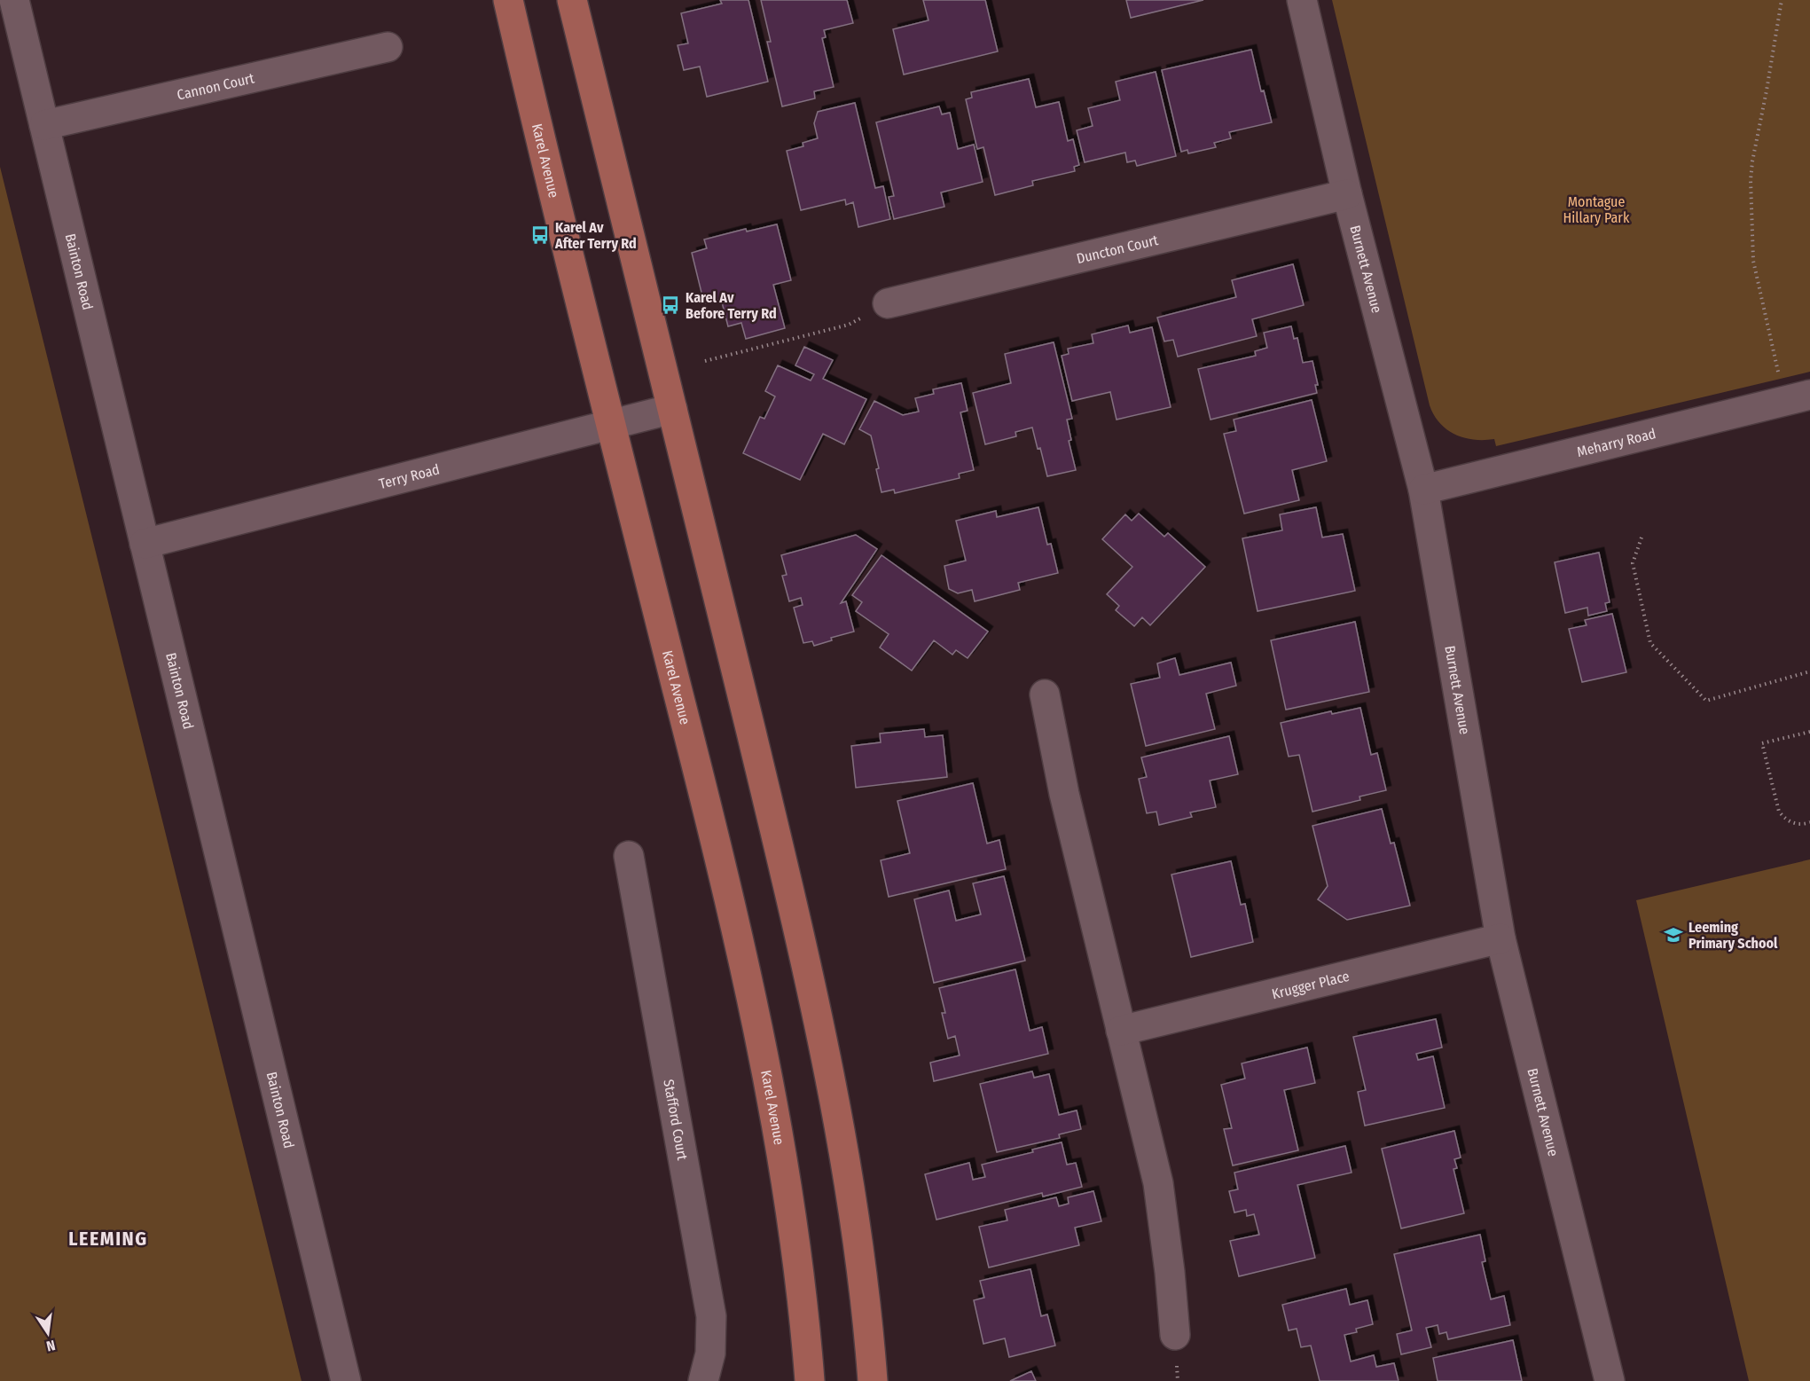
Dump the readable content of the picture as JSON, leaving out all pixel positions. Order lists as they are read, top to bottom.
{
  "streets": {
    "main road": ["Karel Avenue"],
    "street": [
      "Cannon Court",
      "Duncton Court",
      "Burnett Avenue",
      "Bainton Road",
      "Meharry Road",
      "Terry Road",
      "Krugger Place",
      "Stafford Court"
    ]
  },
  "crossings": [
    ["Cannon Court", "Bainton Road"],
    ["Karel Avenue", "Terry Road"],
    ["Duncton Court", "Burnett Avenue"],
    ["Burnett Avenue", "Meharry Road"],
    ["Burnett Avenue", "Krugger Place"],
    ["Bainton Road", "Terry Road"]
  ],
  "districts": ["LEEMING"],
  "parks": ["Montague Hillary Park"],
  "places": {
    "bus stop": ["Karel Av After Terry Rd", "Karel Av Before Terry Rd"],
    "school or university": ["Leeming Primary School"]
  },
  "north": "bottom"
}
